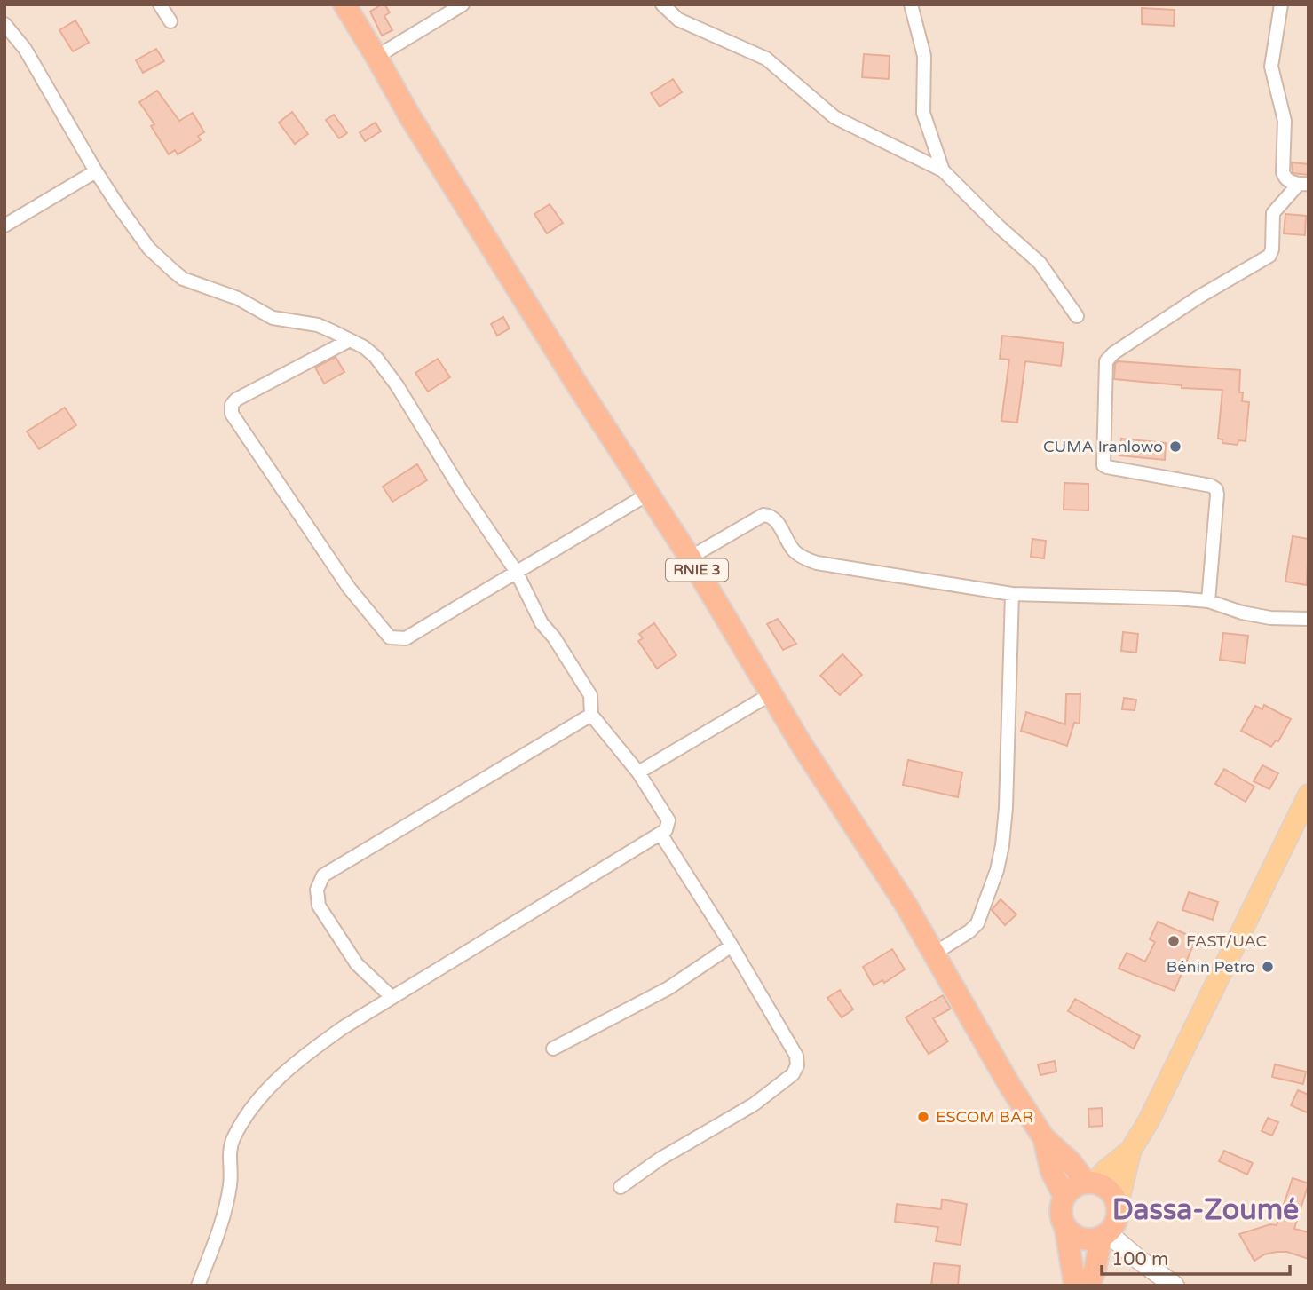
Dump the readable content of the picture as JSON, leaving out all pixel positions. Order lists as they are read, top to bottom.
{
  "streets": {
    "highway": ["RNIE 3"]
  },
  "districts": ["Dassa-Zoumé"],
  "places": [
    "CUMA Iranlowo",
    "FAST/UAC",
    "Bénin Petro",
    "ESCOM BAR"
  ],
  "scale_bar": "100 m"
}
